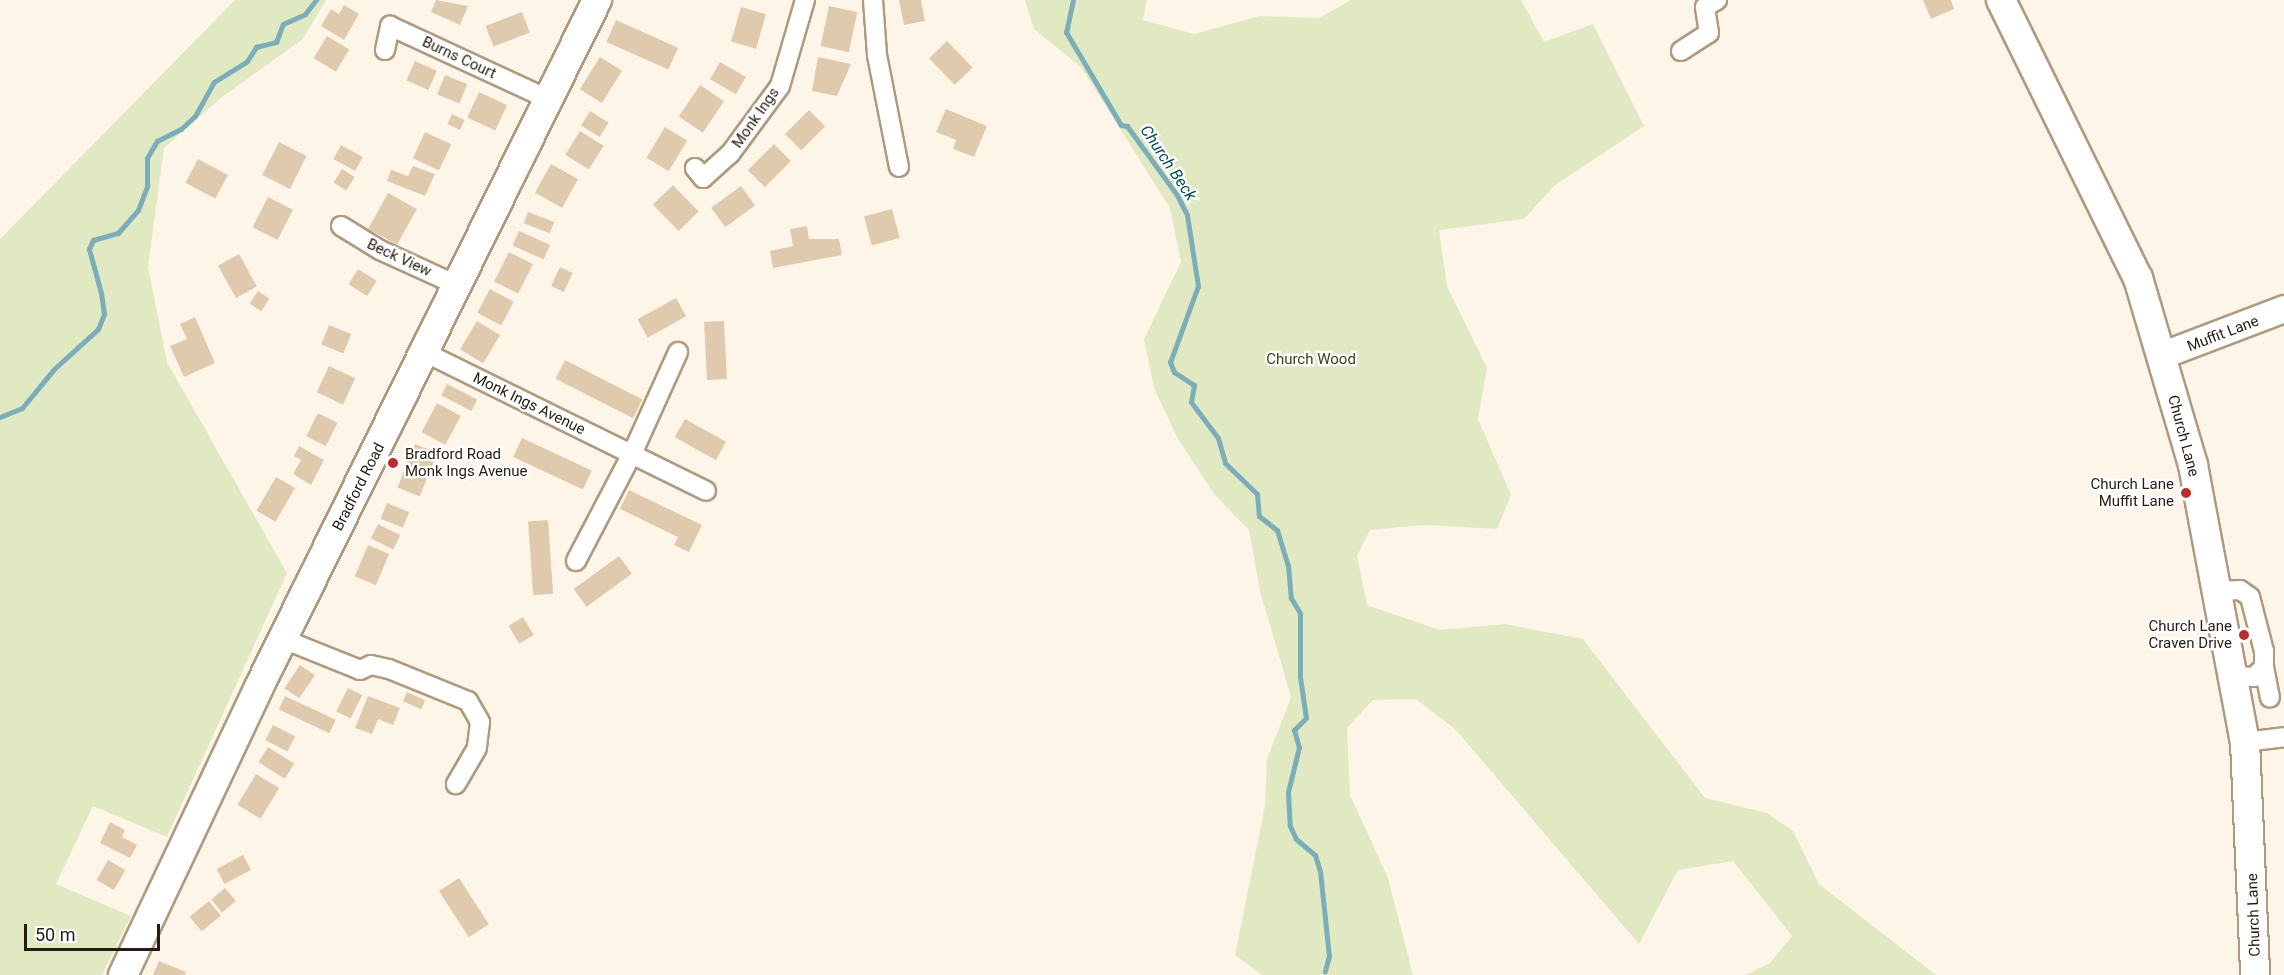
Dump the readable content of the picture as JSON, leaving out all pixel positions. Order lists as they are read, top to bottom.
{
  "streets": {
    "main road": ["Muffit Lane", "Church Lane", "Bradford Road"],
    "street": [
      "Burns Court",
      "Monk Ings",
      "Beck View",
      "Monk Ings Avenue"
    ]
  },
  "crossings": [
    ["Burns Court", "Bradford Road"],
    ["Beck View", "Bradford Road"],
    ["Muffit Lane", "Church Lane"],
    ["Monk Ings Avenue", "Bradford Road"]
  ],
  "water": ["Church Beck"],
  "parks": ["Church Wood"],
  "places": ["Bradford Road Monk Ings Avenue", "Church Lane Muffit Lane", "Church Lane Craven Drive"],
  "scale_bar": "50 m"
}
